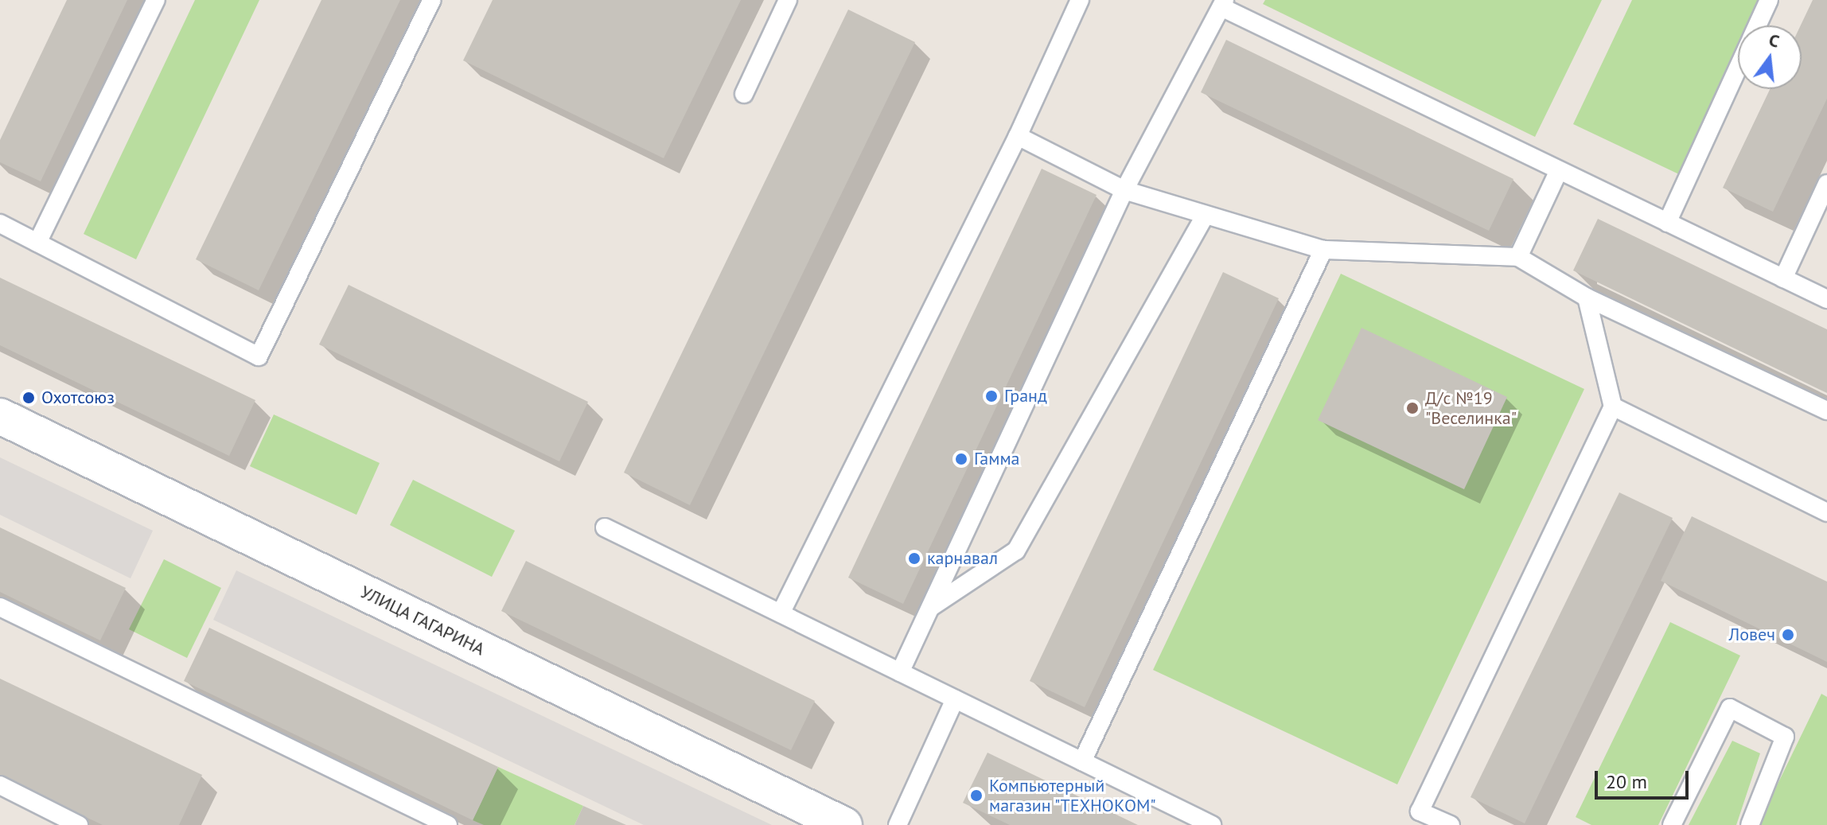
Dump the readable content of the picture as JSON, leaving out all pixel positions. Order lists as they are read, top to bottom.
{
  "streets": {
    "street": ["УЛИЦА ГАГАРИНА"]
  },
  "places": [
    "Гранд",
    "Охотсоюз",
    "Д/с №19 \"Веселинка\"",
    "Гамма",
    "карнавал",
    "Ловеч",
    "Компьютерный магазин \"ТЕХНОКОМ\""
  ],
  "scale_bar": "20 m",
  "north": "top"
}
